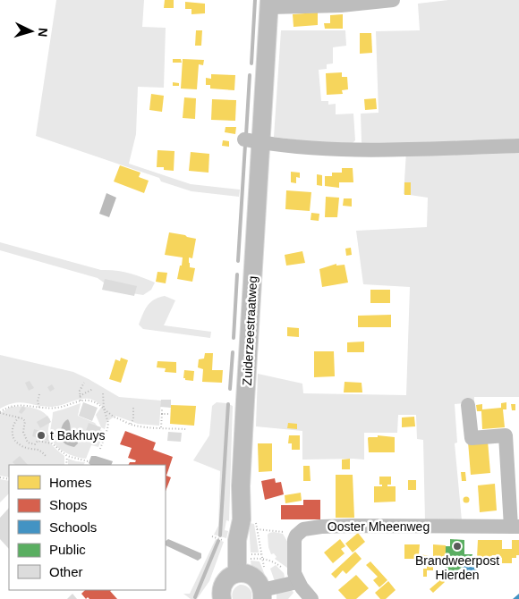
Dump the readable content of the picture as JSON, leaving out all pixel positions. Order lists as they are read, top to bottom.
{
  "streets": {
    "main road": ["Zuiderzeestraatweg"],
    "street": ["Ooster Mheenweg"]
  },
  "places": ["t Bakhuys", "Brandweerpost Hierden"],
  "legend": [
    "Homes",
    "Shops",
    "Schools",
    "Public",
    "Other"
  ],
  "north": "right"
}
